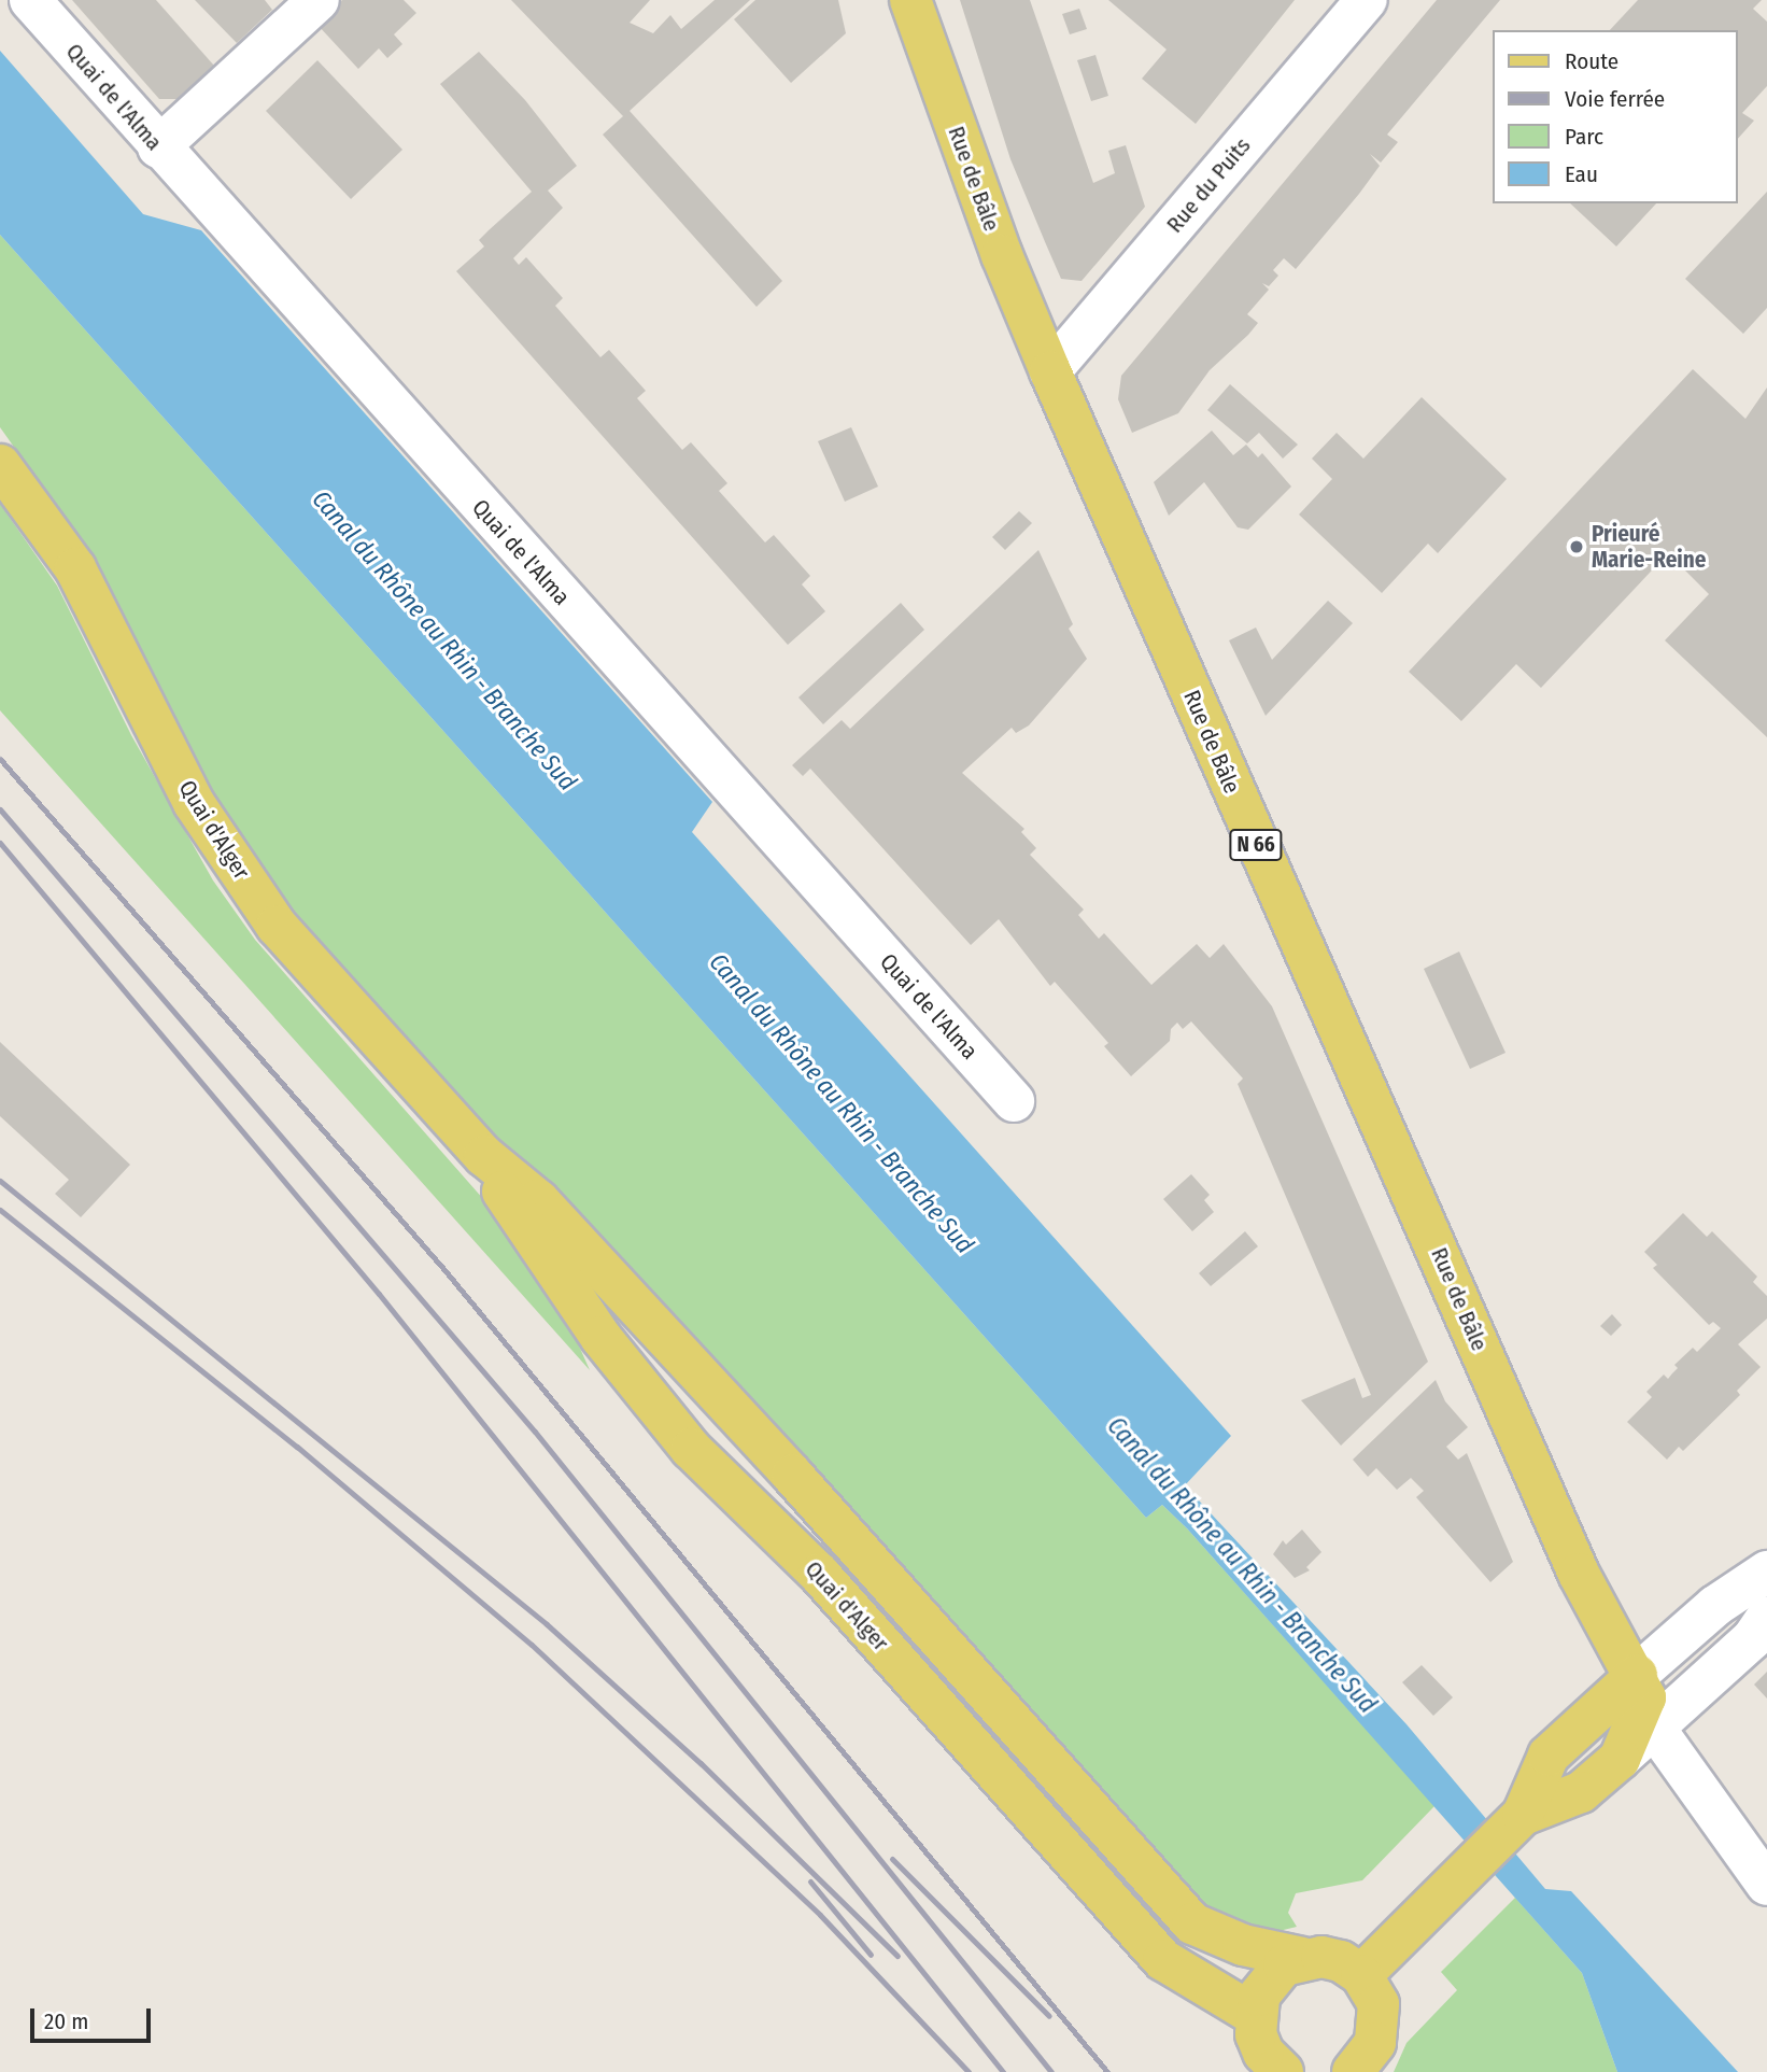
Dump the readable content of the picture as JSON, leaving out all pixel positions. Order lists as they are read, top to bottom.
{
  "streets": {
    "main road": ["Rue de Bâle", "Quai d'Alger", "N 66"],
    "street": ["Quai de l'Alma", "Rue du Puits"]
  },
  "crossings": [
    ["Rue de Bâle", "Rue du Puits"]
  ],
  "water": ["Canal du Rhône au Rhin - Branche Sud"],
  "places": ["Prieuré Marie-Reine"],
  "legend": [
    "Route",
    "Voie ferrée",
    "Parc",
    "Eau"
  ],
  "scale_bar": "20 m"
}
